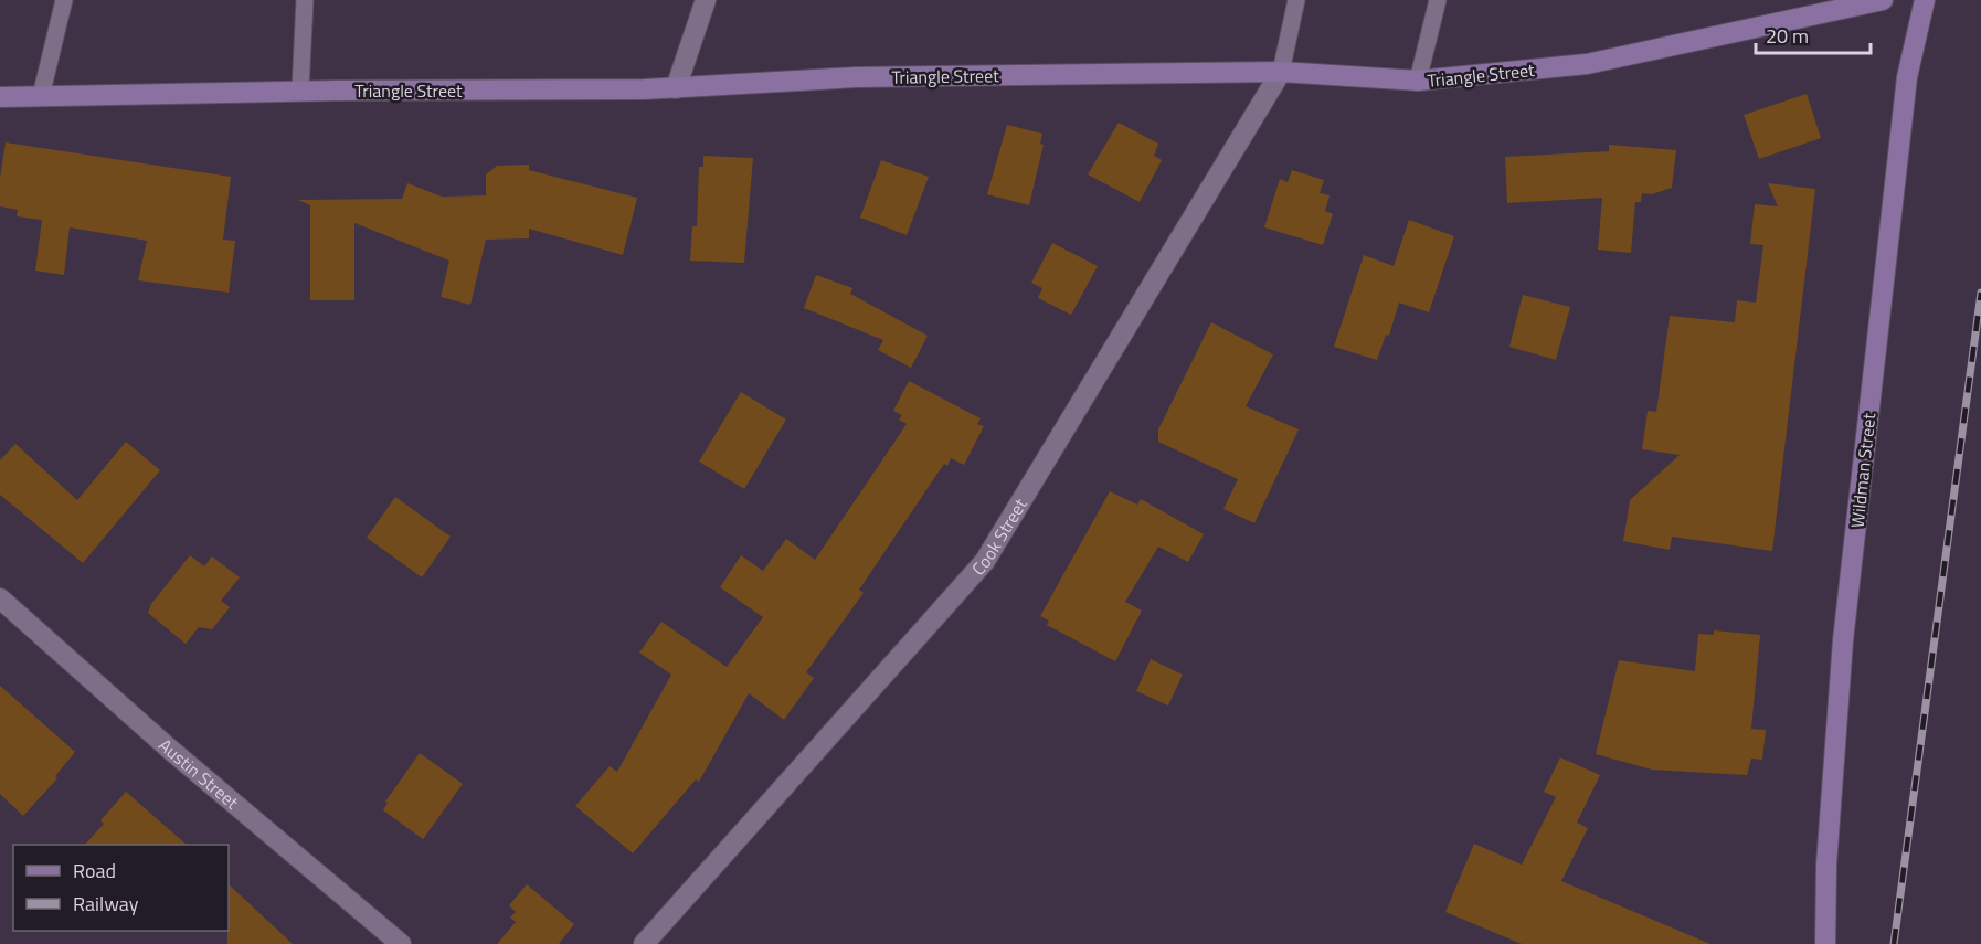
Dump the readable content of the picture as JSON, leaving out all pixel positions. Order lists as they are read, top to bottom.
{
  "streets": {
    "street": [
      "Triangle Street",
      "Wildman Street",
      "Cook Street",
      "Austin Street"
    ]
  },
  "crossings": [
    ["Triangle Street", "Cook Street"]
  ],
  "legend": ["Road", "Railway"],
  "scale_bar": "20 m"
}
